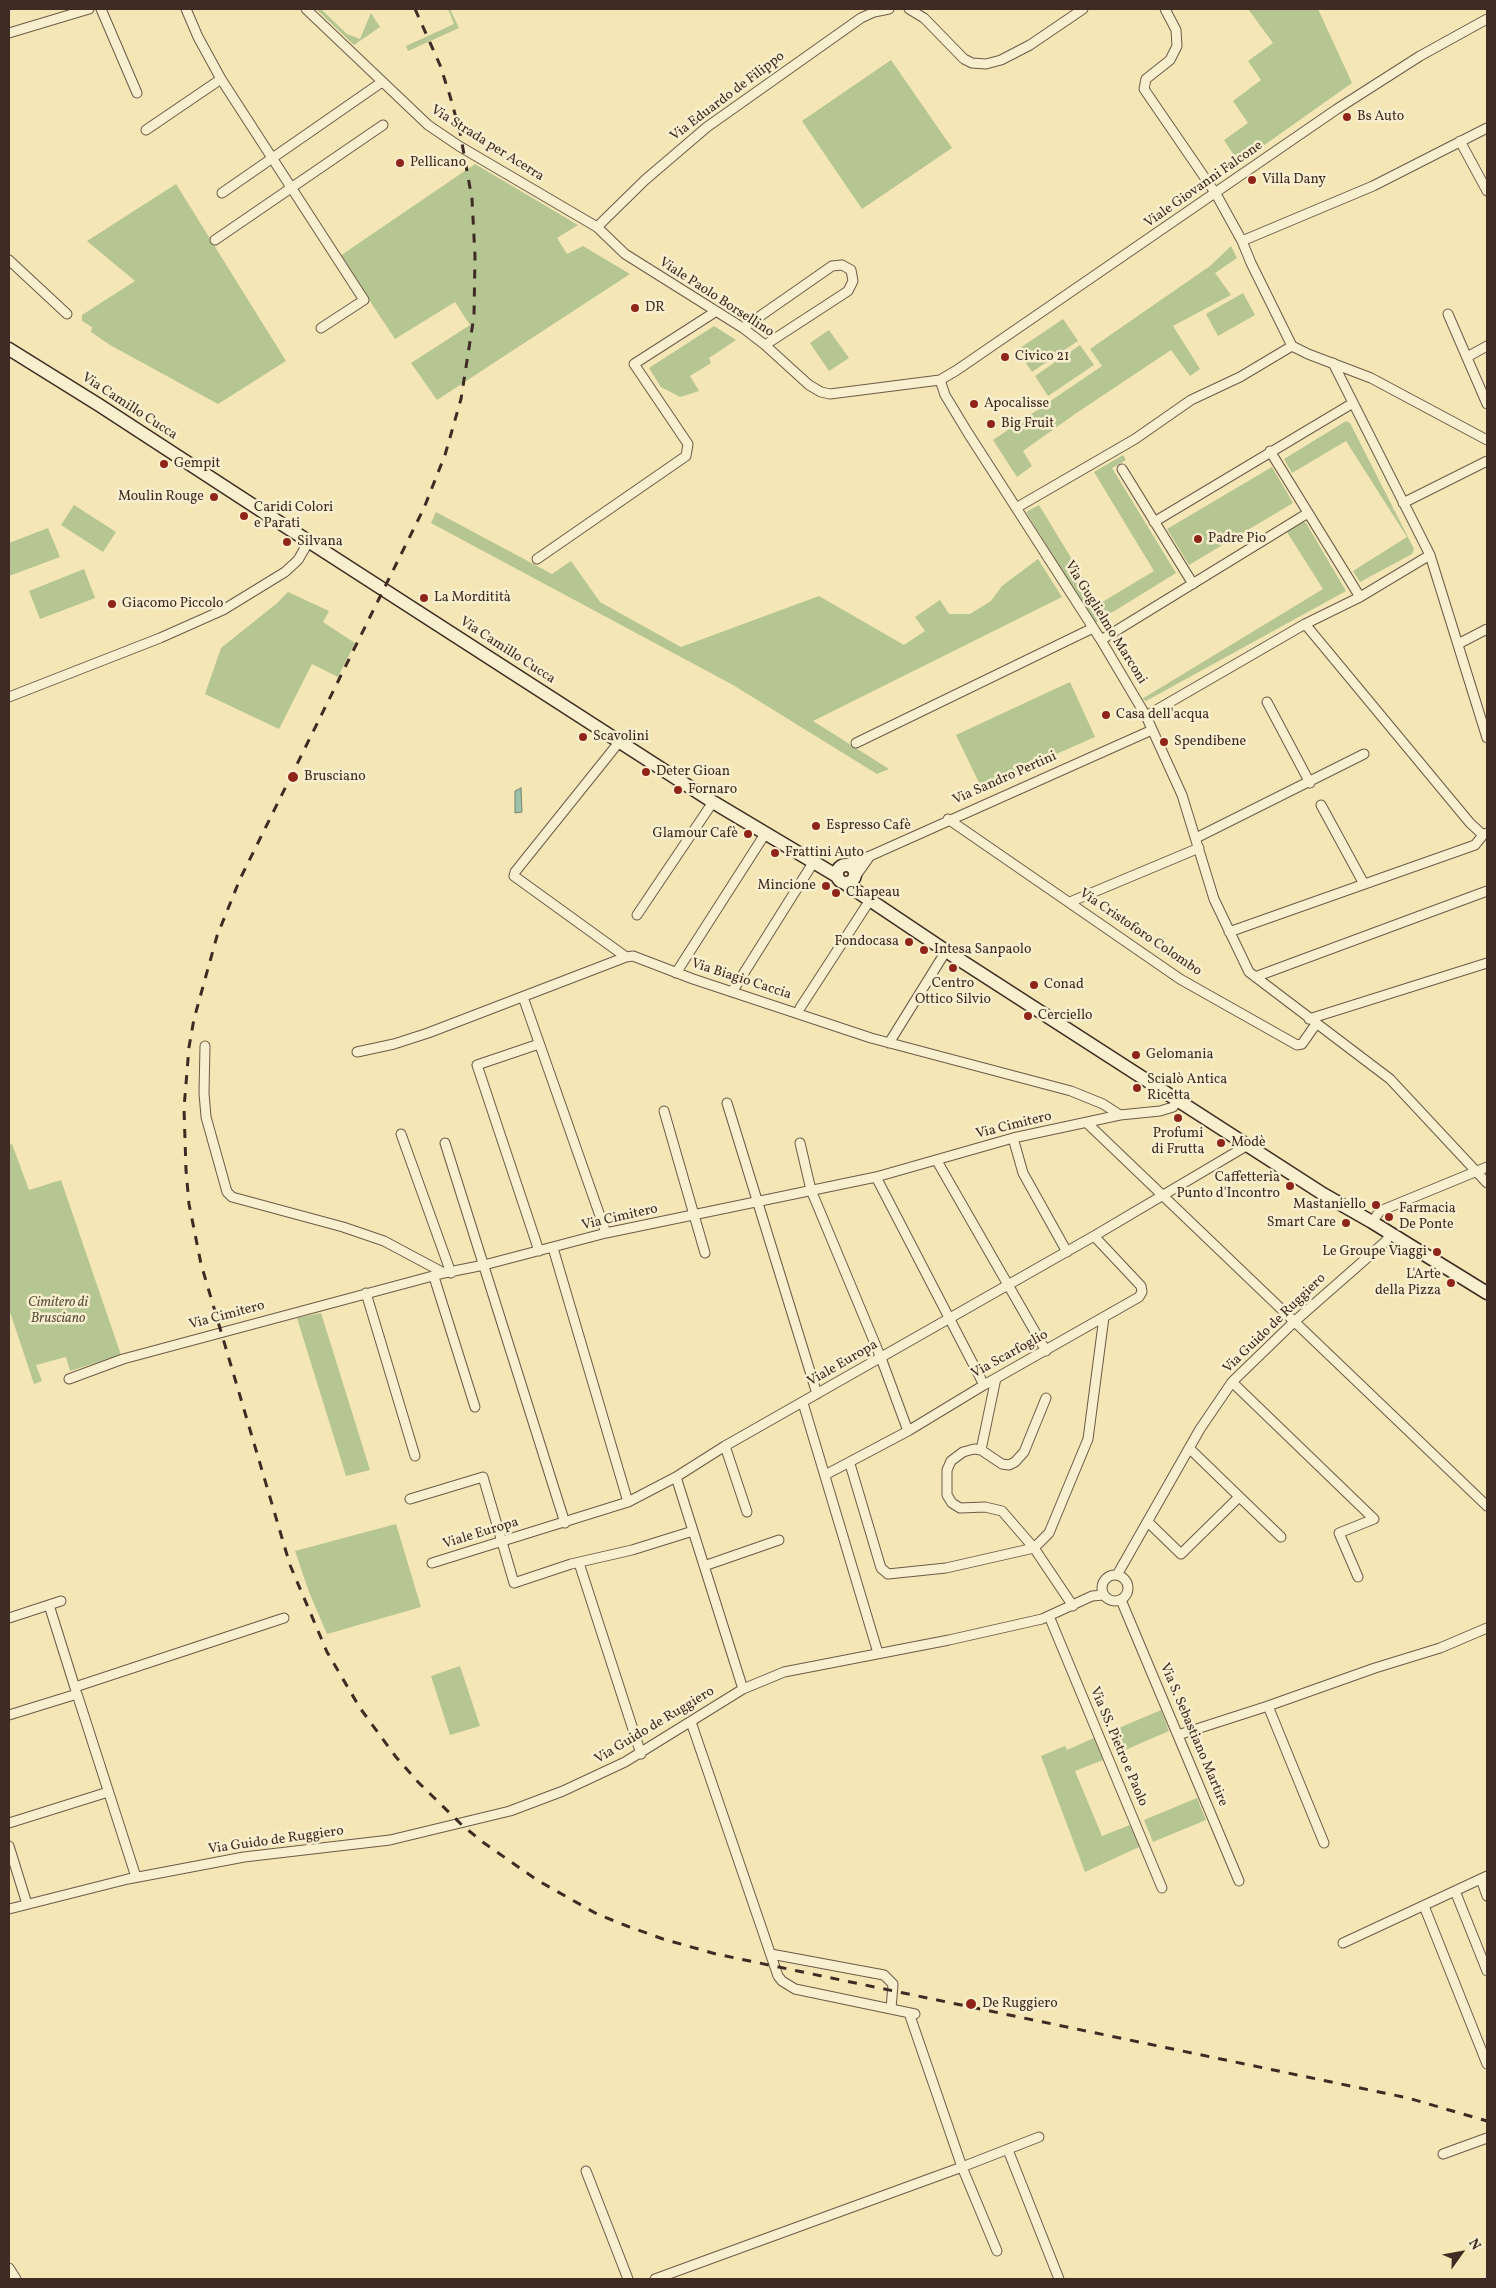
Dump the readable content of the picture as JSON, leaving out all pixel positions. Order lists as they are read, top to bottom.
{
  "streets": {
    "street": [
      "Via Eduardo de Filippo",
      "Via Strada per Acerra",
      "Viale Giovanni Falcone",
      "Viale Paolo Borsellino",
      "Via Camillo Cucca",
      "Via Guglielmo Marconi",
      "Via Sandro Pertini",
      "Via Cristoforo Colombo",
      "Via Biagio Caccia",
      "Via Cimitero",
      "Via Guido de Ruggiero",
      "Via Scarfoglio",
      "Viale Europa",
      "Via S. Sebastiano Martire",
      "Via SS. Pietro e Paolo"
    ]
  },
  "crossings": [
    ["Via Eduardo de Filippo", "Via Strada per Acerra"],
    ["Via Eduardo de Filippo", "Viale Paolo Borsellino"],
    ["Via Strada per Acerra", "Viale Paolo Borsellino"],
    ["Viale Giovanni Falcone", "Viale Paolo Borsellino"],
    ["Viale Giovanni Falcone", "Via Guglielmo Marconi"],
    ["Viale Paolo Borsellino", "Via Guglielmo Marconi"],
    ["Via Camillo Cucca", "Via Sandro Pertini"],
    ["Via Guglielmo Marconi", "Via Sandro Pertini"],
    ["Via Guglielmo Marconi", "Via Cristoforo Colombo"],
    ["Via Sandro Pertini", "Via Cristoforo Colombo"],
    ["Via Biagio Caccia", "Via Cimitero"],
    ["Via Guido de Ruggiero", "Via S. Sebastiano Martire"],
    ["Via Guido de Ruggiero", "Via SS. Pietro e Paolo"],
    ["Via Scarfoglio", "Viale Europa"]
  ],
  "parks": ["Cimitero di Brusciano"],
  "places": [
    "Bs Auto",
    "Pellicano",
    "Villa Dany",
    "DR",
    "Civico 21",
    "Apocalisse",
    "Big Fruit",
    "Gempit",
    "Moulin Rouge",
    "Caridi Colori e Parati",
    "Padre Pio",
    "Silvana",
    "La Morditità",
    "Giacomo Piccolo",
    "Casa dell'acqua",
    "Scavolini",
    "Spendibene",
    "Deter Gioan",
    "Brusciano",
    "Fornaro",
    "Espresso Cafè",
    "Glamour Cafè",
    "Frattini Auto",
    "Mincione",
    "Chapeau",
    "Fondocasa",
    "Intesa Sanpaolo",
    "Centro Ottico Silvio",
    "Conad",
    "Cerciello",
    "Gelomania",
    "Scialò Antica Ricetta",
    "Profumi di Frutta",
    "Modè",
    "Caffetteria Punto d'Incontro",
    "Mastaniello",
    "Farmacia De Ponte",
    "Smart Care",
    "Le Groupe Viaggi",
    "L'Arte della Pizza",
    "De Ruggiero"
  ],
  "north": "top right"
}
